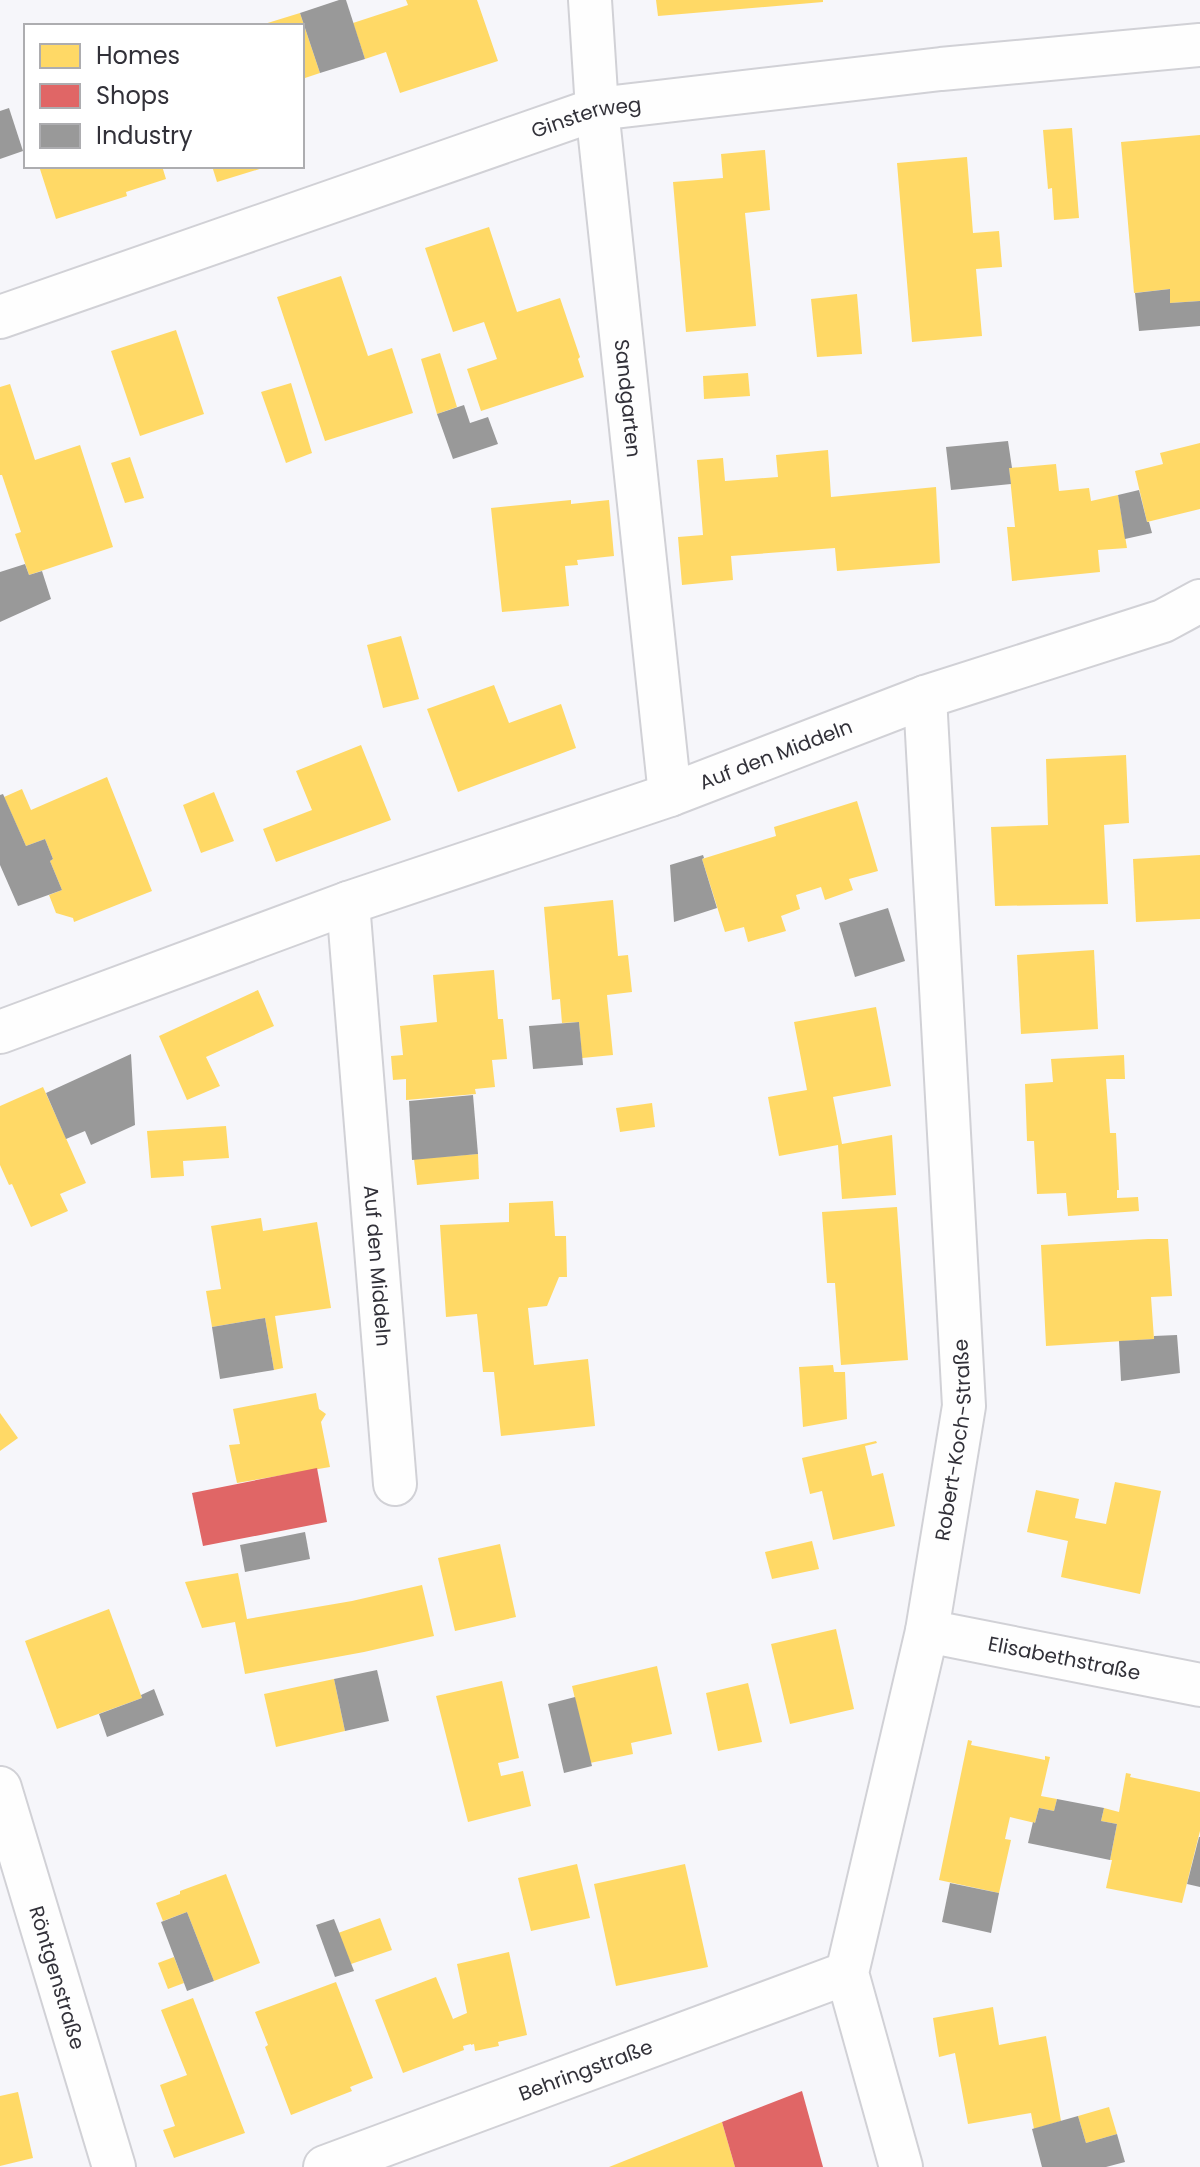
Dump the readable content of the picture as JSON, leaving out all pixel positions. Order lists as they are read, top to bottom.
{
  "streets": {
    "street": [
      "Ginsterweg",
      "Sandgarten",
      "Auf den Middeln",
      "Robert-Koch-Straße",
      "Elisabethstraße",
      "Röntgenstraße",
      "Behringstraße"
    ]
  },
  "crossings": [
    ["Ginsterweg", "Sandgarten"],
    ["Sandgarten", "Auf den Middeln"],
    ["Auf den Middeln", "Robert-Koch-Straße"],
    ["Robert-Koch-Straße", "Elisabethstraße"],
    ["Robert-Koch-Straße", "Behringstraße"]
  ],
  "legend": ["Homes", "Shops", "Industry"]
}
